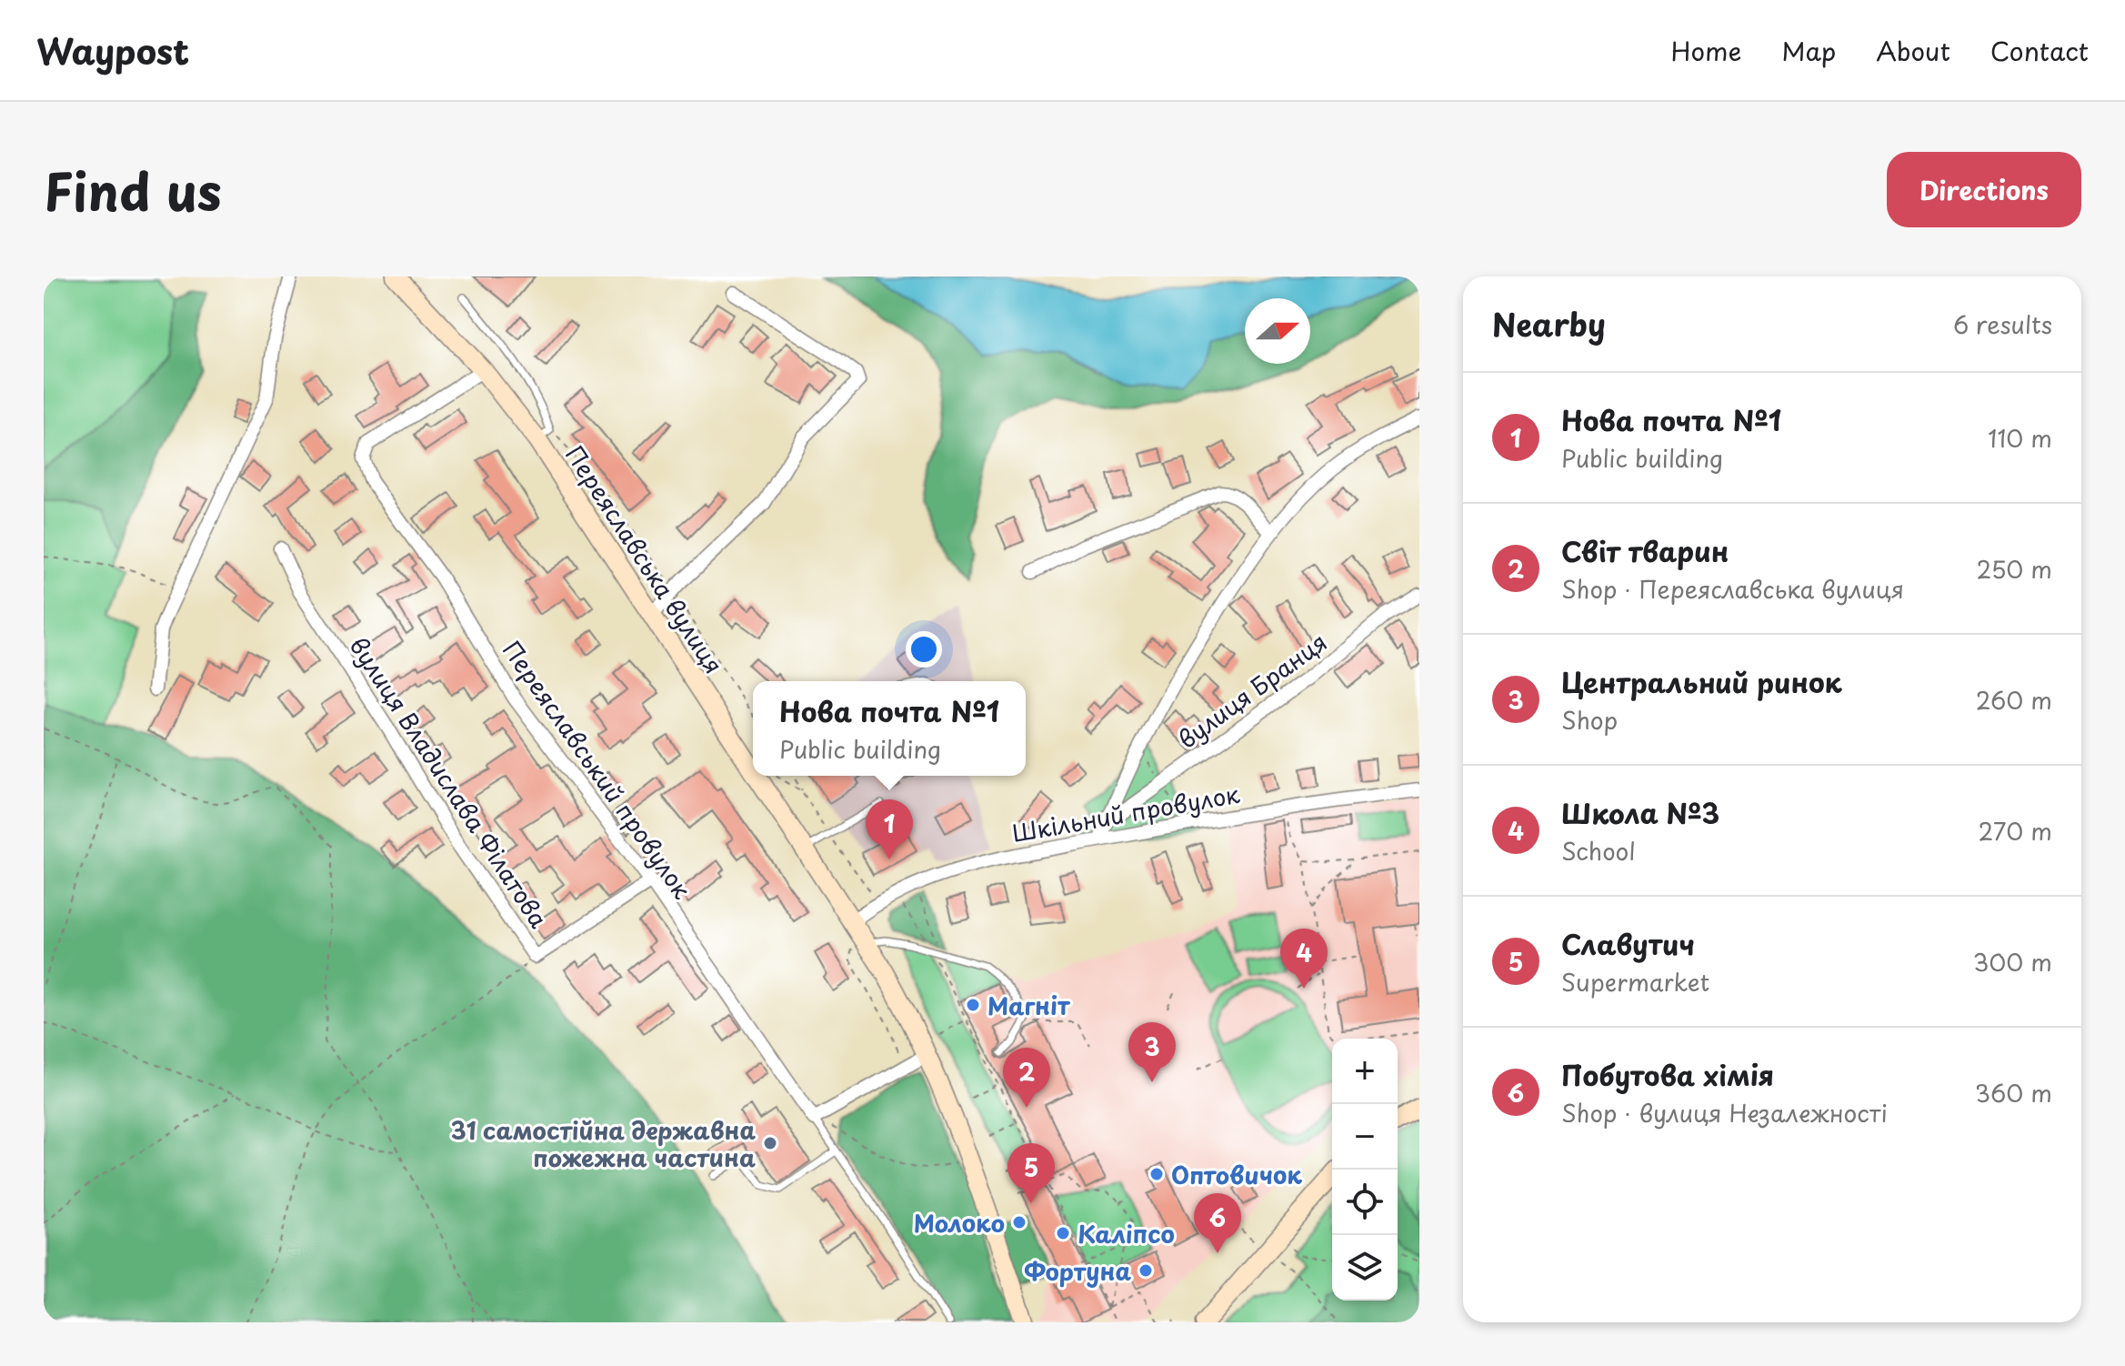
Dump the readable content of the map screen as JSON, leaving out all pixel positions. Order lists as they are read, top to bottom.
{
  "streets": {
    "main road": ["Переяславська вулиця"],
    "street": [
      "вулиця Бранця",
      "Переяславський провулок",
      "вулиця Владислава Філатова",
      "Шкільний провулок"
    ]
  },
  "crossings": [
    ["Переяславська вулиця", "Переяславський провулок"],
    ["Переяславська вулиця", "Шкільний провулок"],
    ["Переяславський провулок", "вулиця Владислава Філатова"]
  ],
  "places": [
    "Магніт",
    "31 самостійна державна пожежна частина",
    "Оптовичок",
    "Молоко",
    "Каліпсо",
    "Фортуна"
  ],
  "north": "right",
  "page": {
    "header": "Waypost",
    "nav": [
      "Home",
      "Map",
      "About",
      "Contact"
    ],
    "title": "Find us",
    "buttons": "Directions",
    "heading": ["Nearby", "6 results"],
    "list": [
      {
        "mark": "1",
        "name": "Нова почта №1",
        "note": "Public building",
        "value": "110 m"
      },
      {
        "mark": "2",
        "name": "Світ тварин",
        "note": "Shop · Переяславська вулиця",
        "value": "250 m"
      },
      {
        "mark": "3",
        "name": "Центральний ринок",
        "note": "Shop",
        "value": "260 m"
      },
      {
        "mark": "4",
        "name": "Школа №3",
        "note": "School",
        "value": "270 m"
      },
      {
        "mark": "5",
        "name": "Славутич",
        "note": "Supermarket",
        "value": "300 m"
      },
      {
        "mark": "6",
        "name": "Побутова хімія",
        "note": "Shop · вулиця Незалежності",
        "value": "360 m"
      }
    ],
    "popup": ["Нова почта №1", "Public building"],
    "pins": [
      "1",
      "4",
      "3",
      "2",
      "5",
      "6"
    ],
    "map_buttons": ["+", "−"]
  }
}
